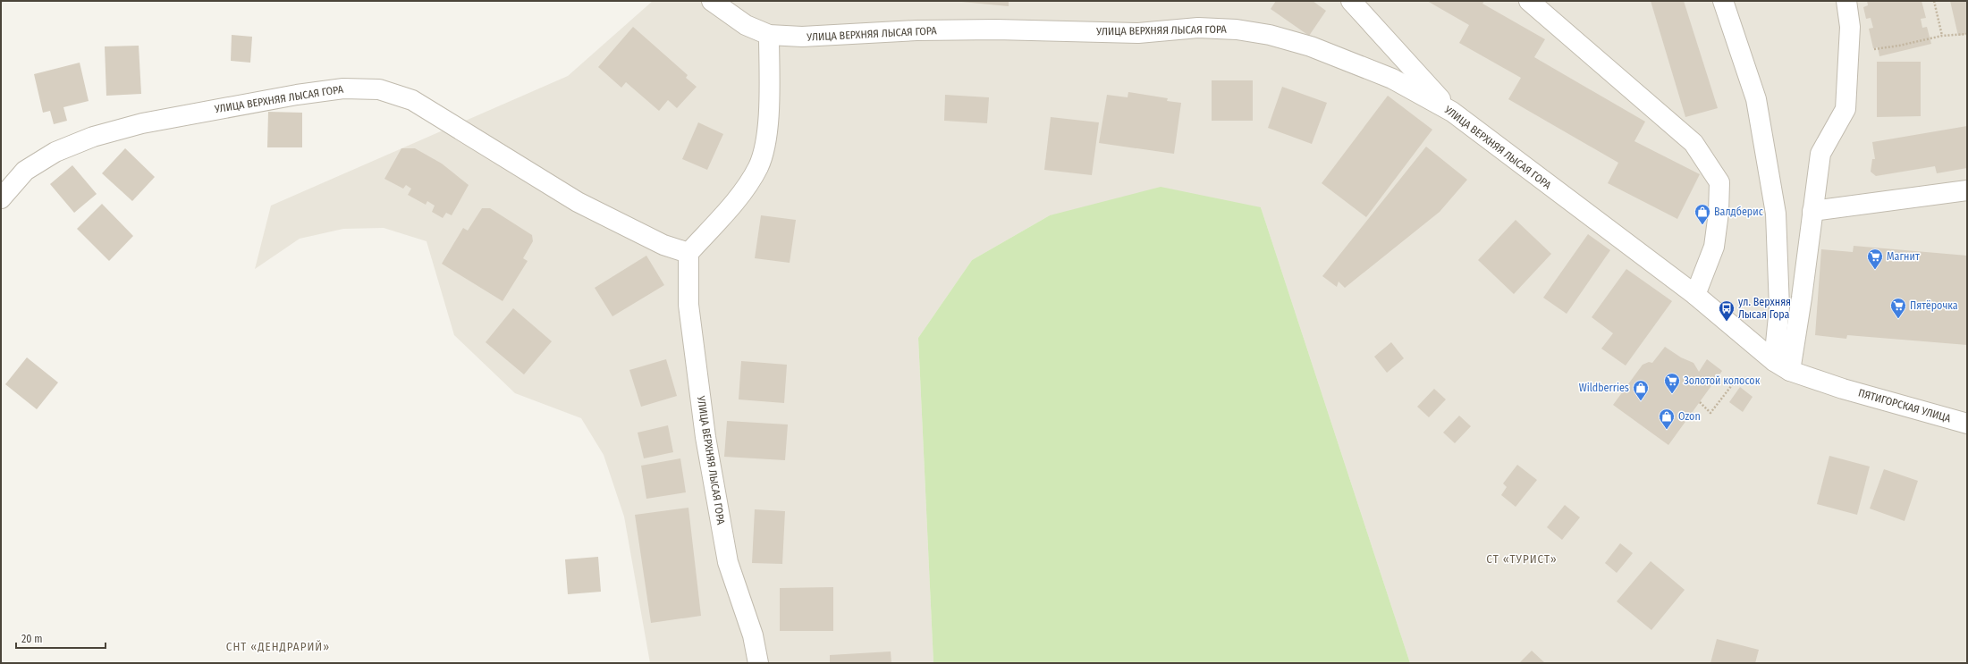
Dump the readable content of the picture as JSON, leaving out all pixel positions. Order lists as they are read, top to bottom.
{
  "streets": {
    "street": ["УЛИЦА ВЕРХНЯЯ ЛЫСАЯ ГОРА", "ПЯТИГОРСКАЯ УЛИЦА"]
  },
  "crossings": [
    ["УЛИЦА ВЕРХНЯЯ ЛЫСАЯ ГОРА", "ПЯТИГОРСКАЯ УЛИЦА"]
  ],
  "districts": ["СТ «ТУРИСТ»", "СНТ «ДЕНДРАРИЙ»"],
  "places": {
    "shop": ["Валдберис", "Wildberries", "Ozon"],
    "supermarket": ["Магнит", "Пятёрочка", "Золотой колосок"],
    "bus stop": ["ул. Верхняя Лысая Гора"]
  },
  "scale_bar": "20 m"
}
